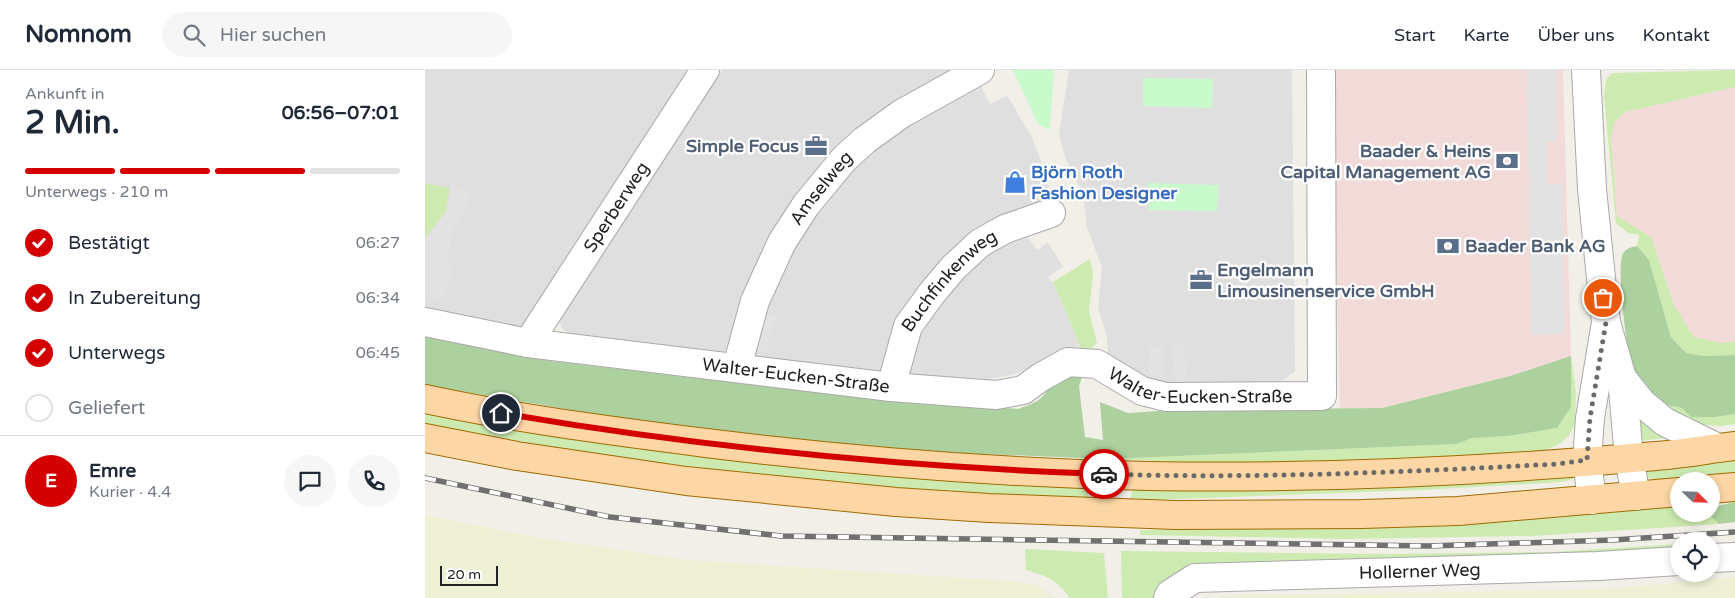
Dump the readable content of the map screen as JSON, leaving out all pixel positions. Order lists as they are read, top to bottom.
{
  "streets": {
    "street": [
      "Amselweg",
      "Sperberweg",
      "Buchfinkenweg",
      "Walter-Eucken-Straße",
      "Hollerner Weg"
    ]
  },
  "crossings": [
    ["Amselweg", "Walter-Eucken-Straße"],
    ["Sperberweg", "Walter-Eucken-Straße"],
    ["Buchfinkenweg", "Walter-Eucken-Straße"]
  ],
  "places": {
    "office": ["Simple Focus", "Engelmann Limousinenservice GmbH"],
    "bank": ["Baader & Heins Capital Management AG", "Baader Bank AG"],
    "shop": ["Björn Roth Fashion Designer"]
  },
  "scale_bar": "20 m",
  "north": "bottom right",
  "page": {
    "header": "Nomnom",
    "search": "Hier suchen",
    "nav": [
      "Start",
      "Karte",
      "Über uns",
      "Kontakt"
    ],
    "heading": ["2 Min.", "Ankunft in", "06:56–07:01"],
    "panel": ["Emre", "Kurier · 4.4"],
    "bar": "Unterwegs · 210 m",
    "list": [
      ["Bestätigt", "06:27"],
      ["In Zubereitung", "06:34"],
      ["Unterwegs", "06:45"],
      "Geliefert"
    ],
    "round": "E",
    "scale": "20 m"
  }
}
